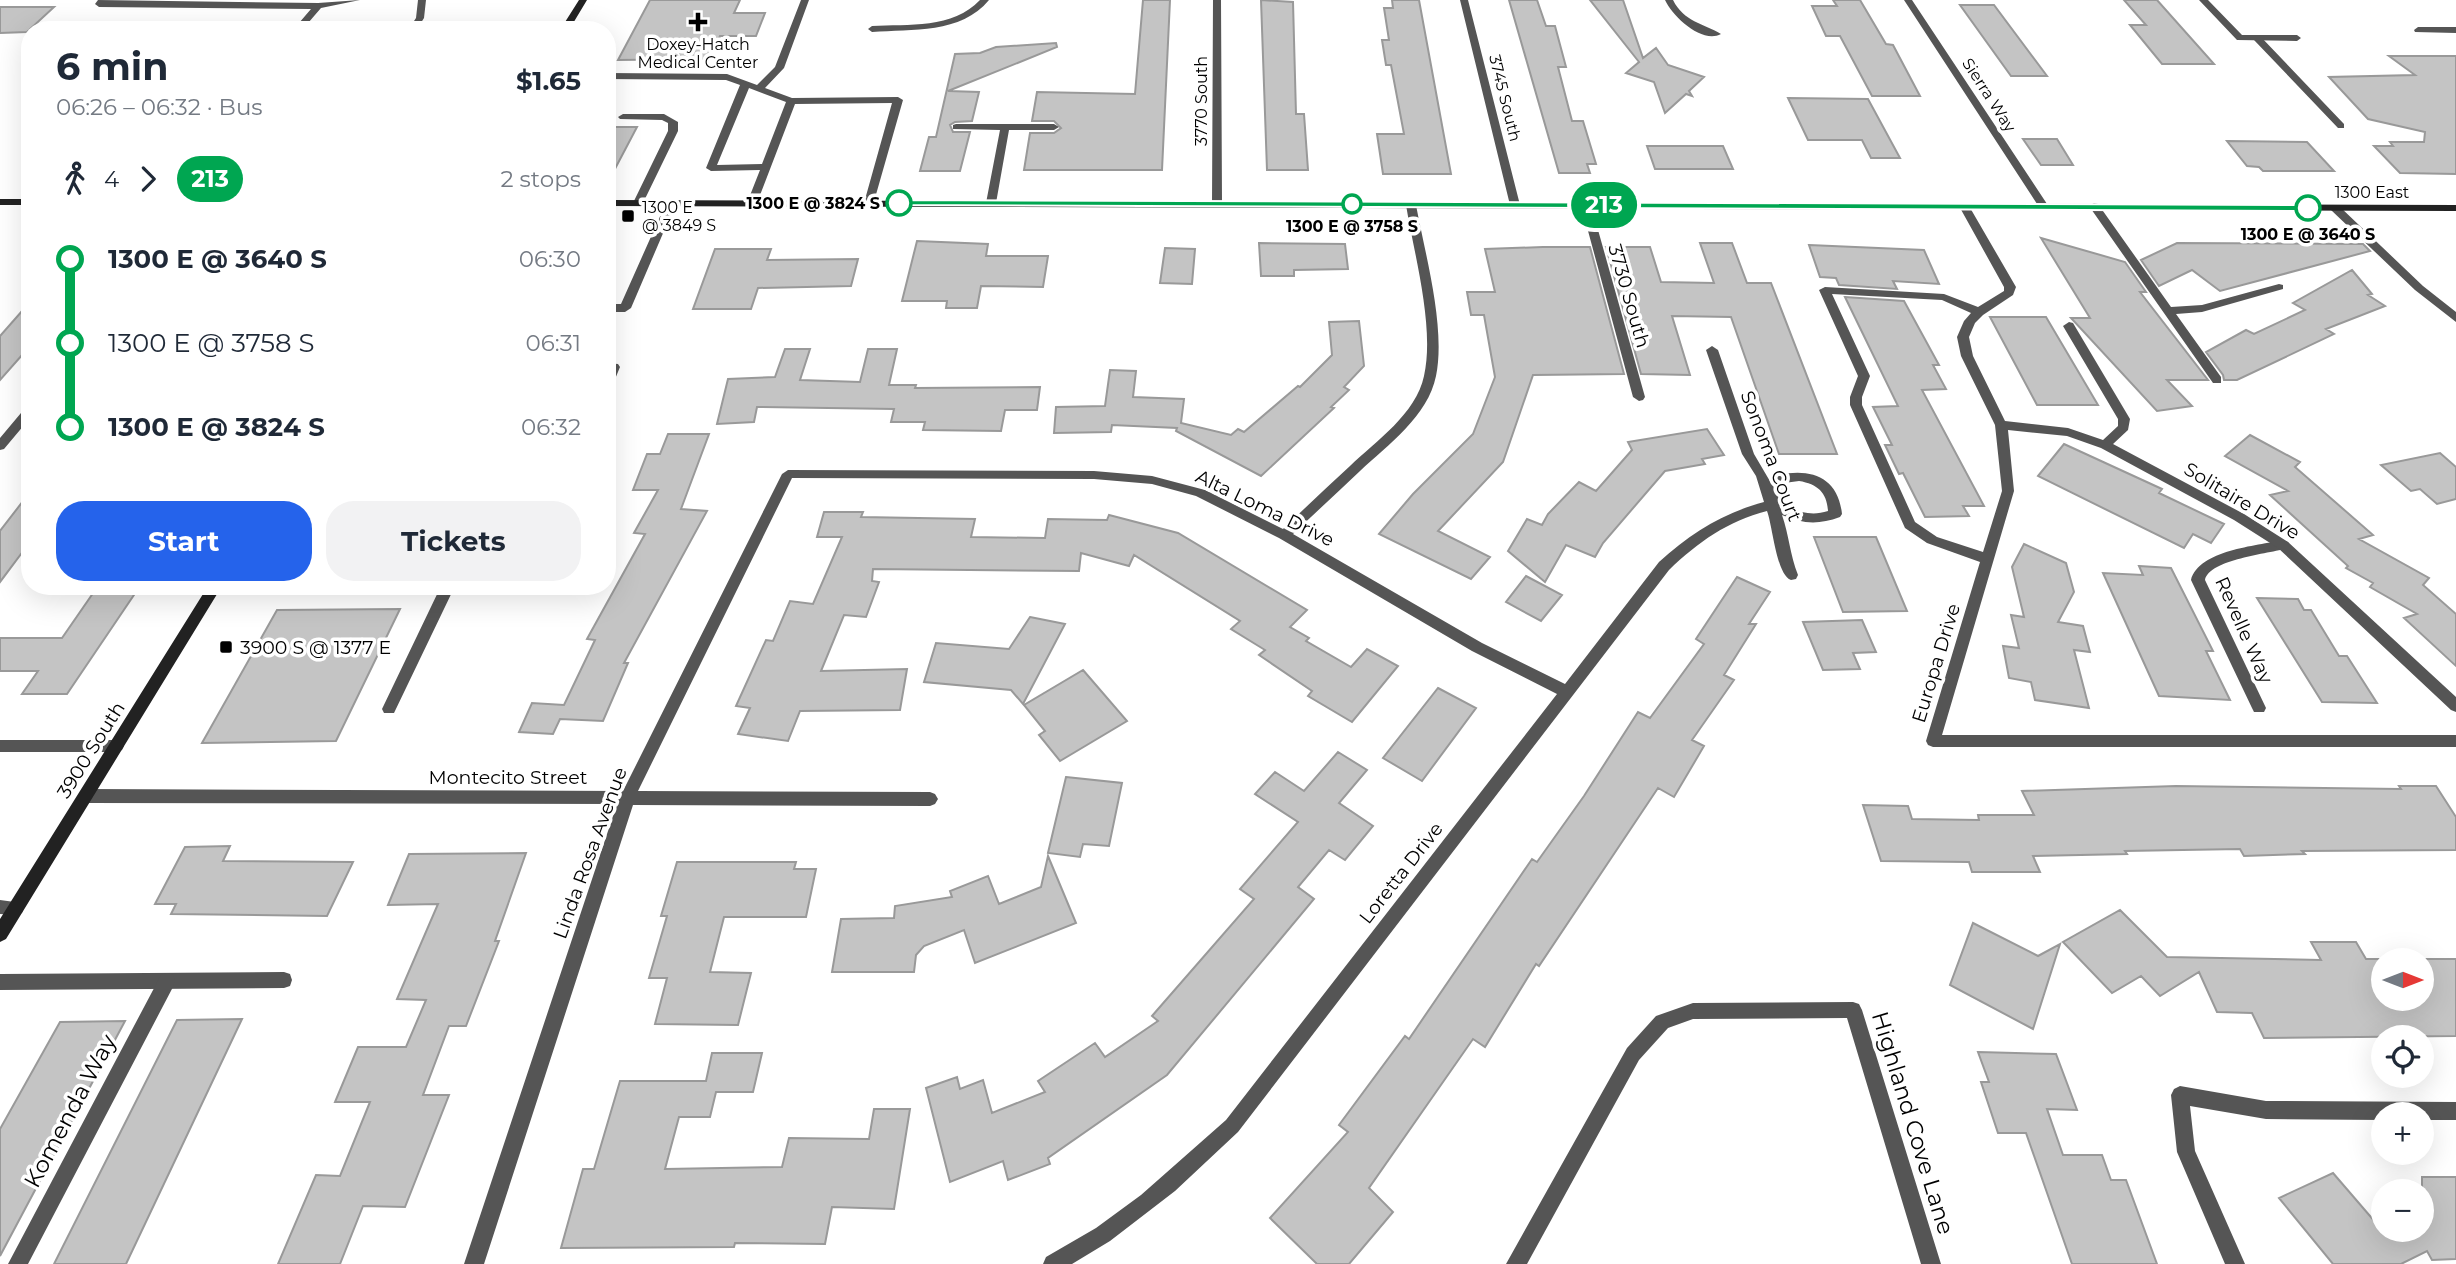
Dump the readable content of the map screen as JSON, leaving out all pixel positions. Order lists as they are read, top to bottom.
{
  "streets": {
    "main road": ["1300 East", "3900 South"],
    "street": [
      "Sierra Way",
      "3745 South",
      "3770 South",
      "3730 South",
      "Sonoma Court",
      "Solitaire Drive",
      "Alta Loma Drive",
      "Revelle Way",
      "Europa Drive",
      "Montecito Street",
      "Linda Rosa Avenue",
      "Loretta Drive",
      "Komenda Way",
      "Highland Cove Lane"
    ]
  },
  "crossings": [
    ["Sierra Way", "1300 East"],
    ["3745 South", "1300 East"],
    ["3770 South", "1300 East"],
    ["1300 East", "3730 South"],
    ["Sonoma Court", "Loretta Drive"],
    ["Solitaire Drive", "Revelle Way"],
    ["Solitaire Drive", "Europa Drive"],
    ["Alta Loma Drive", "Linda Rosa Avenue"],
    ["Alta Loma Drive", "Loretta Drive"],
    ["3900 South", "Montecito Street"],
    ["Montecito Street", "Linda Rosa Avenue"]
  ],
  "places": {
    "health": ["Doxey-Hatch Medical Center"],
    "other": ["1300 E @ 3824 S", "1300 E @ 3758 S", "1300 E @ 3640 S"],
    "transit": ["1300 E @ 3849 S", "3900 S @ 1377 E"]
  },
  "lines": ["bus line 213"],
  "north": "right",
  "page": {
    "on_map": "213",
    "heading": ["6 min", "06:26 – 06:32 · Bus", "$1.65"],
    "legs": ["4", "213", "2 stops"],
    "list": [
      {
        "name": "1300 E @ 3640 S",
        "value": "06:30"
      },
      {
        "name": "1300 E @ 3758 S",
        "value": "06:31"
      },
      {
        "name": "1300 E @ 3824 S",
        "value": "06:32"
      }
    ],
    "buttons": ["Start", "Tickets"],
    "map_buttons": ["+", "−"]
  }
}
